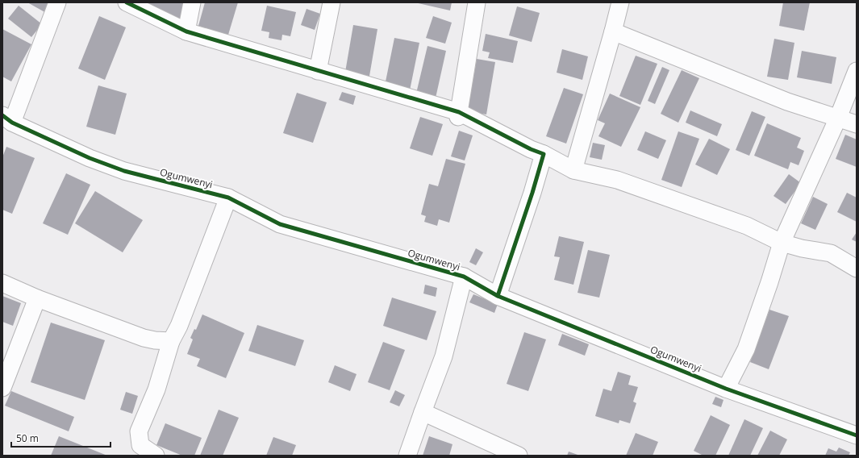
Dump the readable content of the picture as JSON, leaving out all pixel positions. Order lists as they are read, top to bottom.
{
  "streets": {
    "street": ["Ogumwenyi"]
  },
  "scale_bar": "50 m"
}
